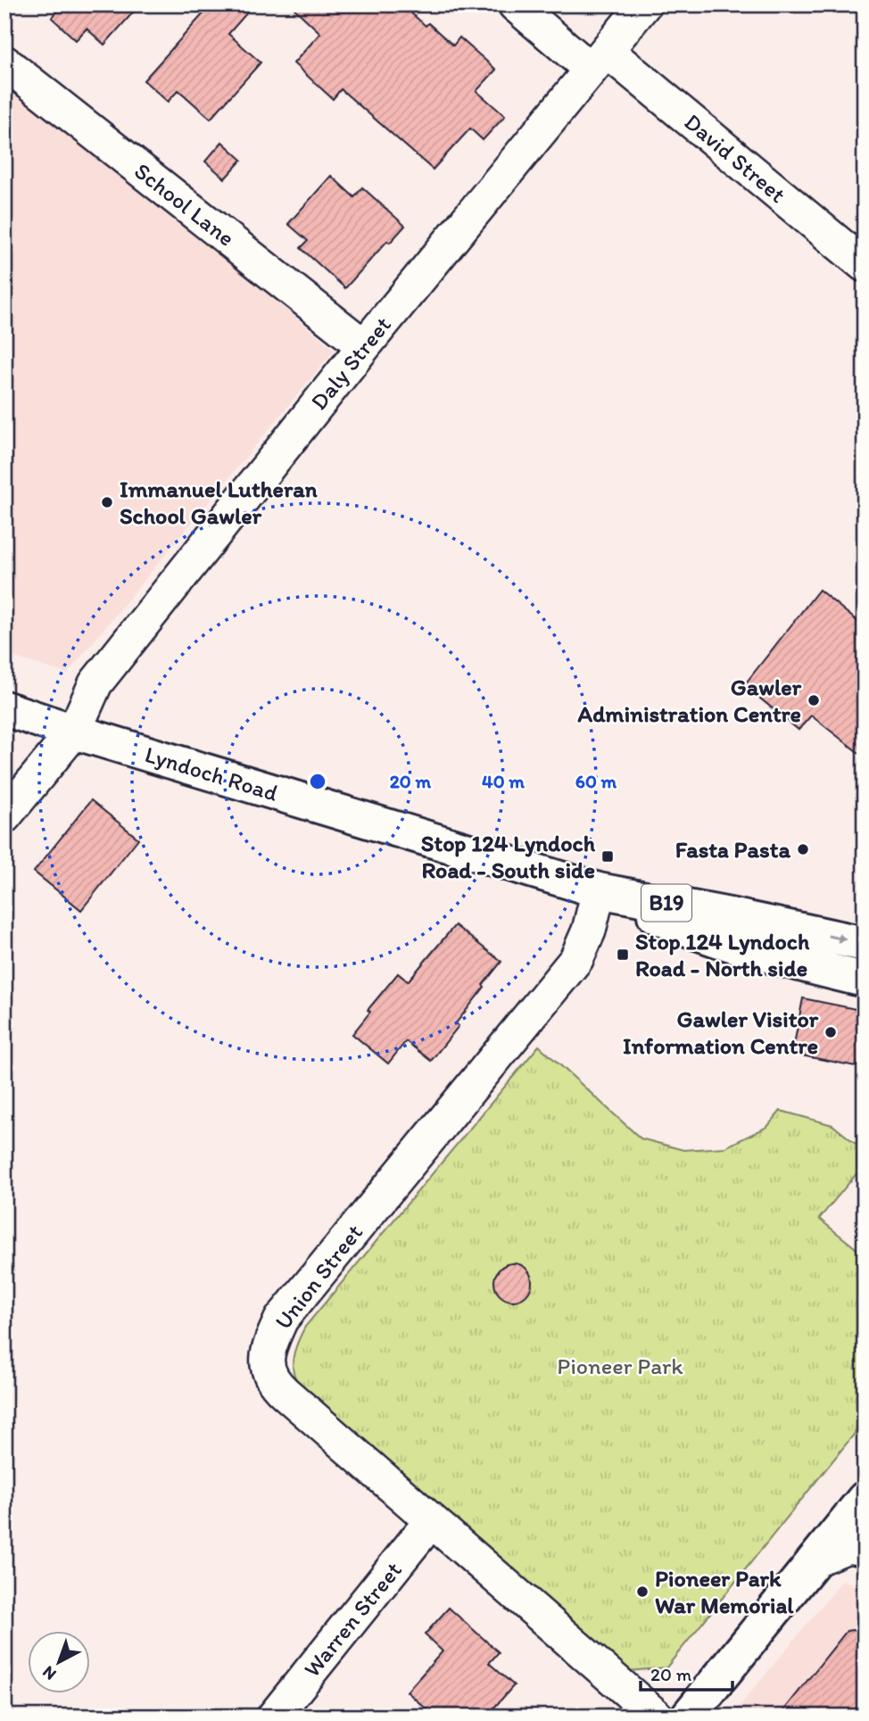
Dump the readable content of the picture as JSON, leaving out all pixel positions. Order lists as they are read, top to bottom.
{
  "streets": {
    "main road": ["Lyndoch Road", "B19"],
    "street": [
      "David Street",
      "School Lane",
      "Daly Street",
      "Union Street",
      "Warren Street"
    ]
  },
  "crossings": [
    ["David Street", "Daly Street"],
    ["School Lane", "Daly Street"],
    ["Daly Street", "Lyndoch Road"],
    ["Lyndoch Road", "Union Street"],
    ["Union Street", "Warren Street"]
  ],
  "parks": ["Pioneer Park"],
  "places": {
    "other": [
      "Immanuel Lutheran School Gawler",
      "Gawler Administration Centre",
      "Fasta Pasta",
      "Gawler Visitor Information Centre",
      "Pioneer Park War Memorial"
    ],
    "transit": ["Stop 124 Lyndoch Road - South side", "Stop 124 Lyndoch Road - North side"]
  },
  "scale_bar": "20 m",
  "north": "bottom left",
  "rings": ["20 m", "40 m", "60 m"]
}
